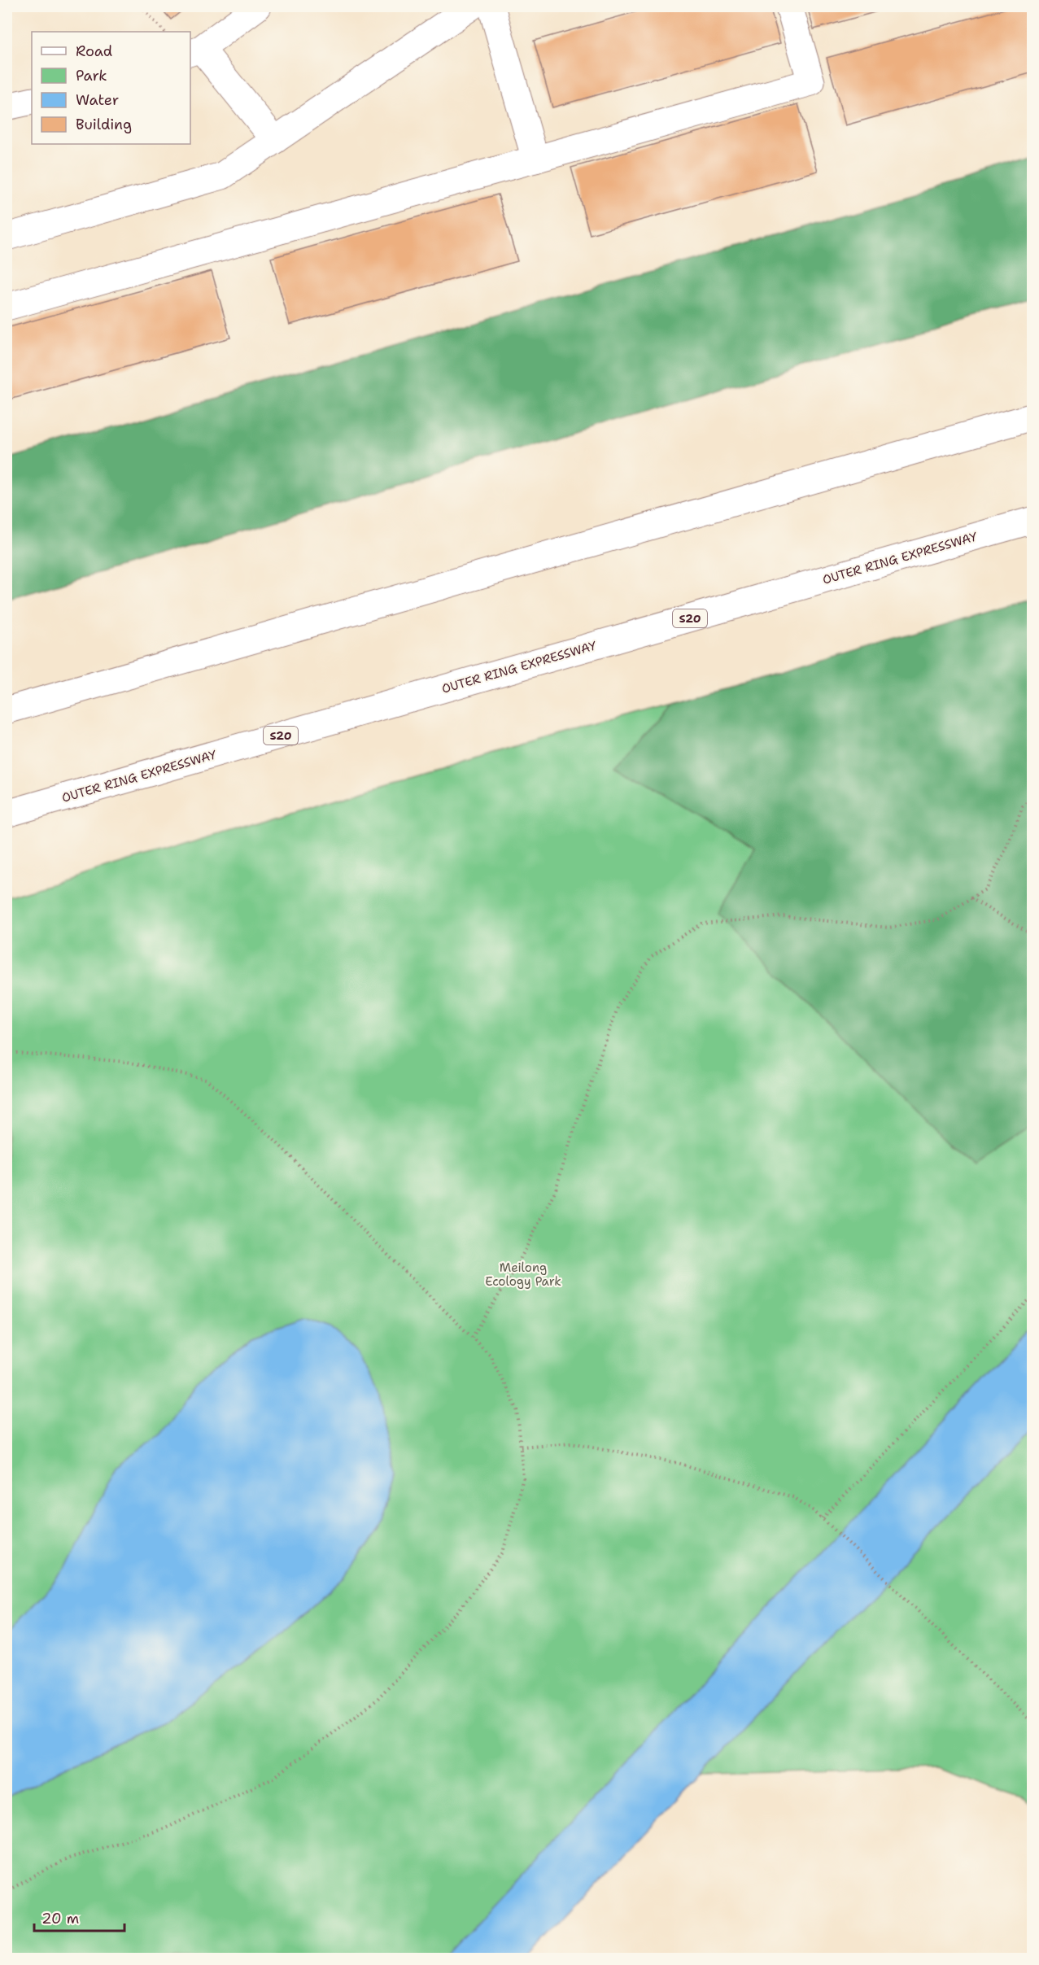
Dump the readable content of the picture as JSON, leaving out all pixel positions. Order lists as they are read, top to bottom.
{
  "streets": {
    "main road": ["OUTER RING EXPRESSWAY", "S20"]
  },
  "parks": ["Meilong Ecology Park"],
  "legend": [
    "Road",
    "Park",
    "Water",
    "Building"
  ],
  "scale_bar": "20 m"
}
